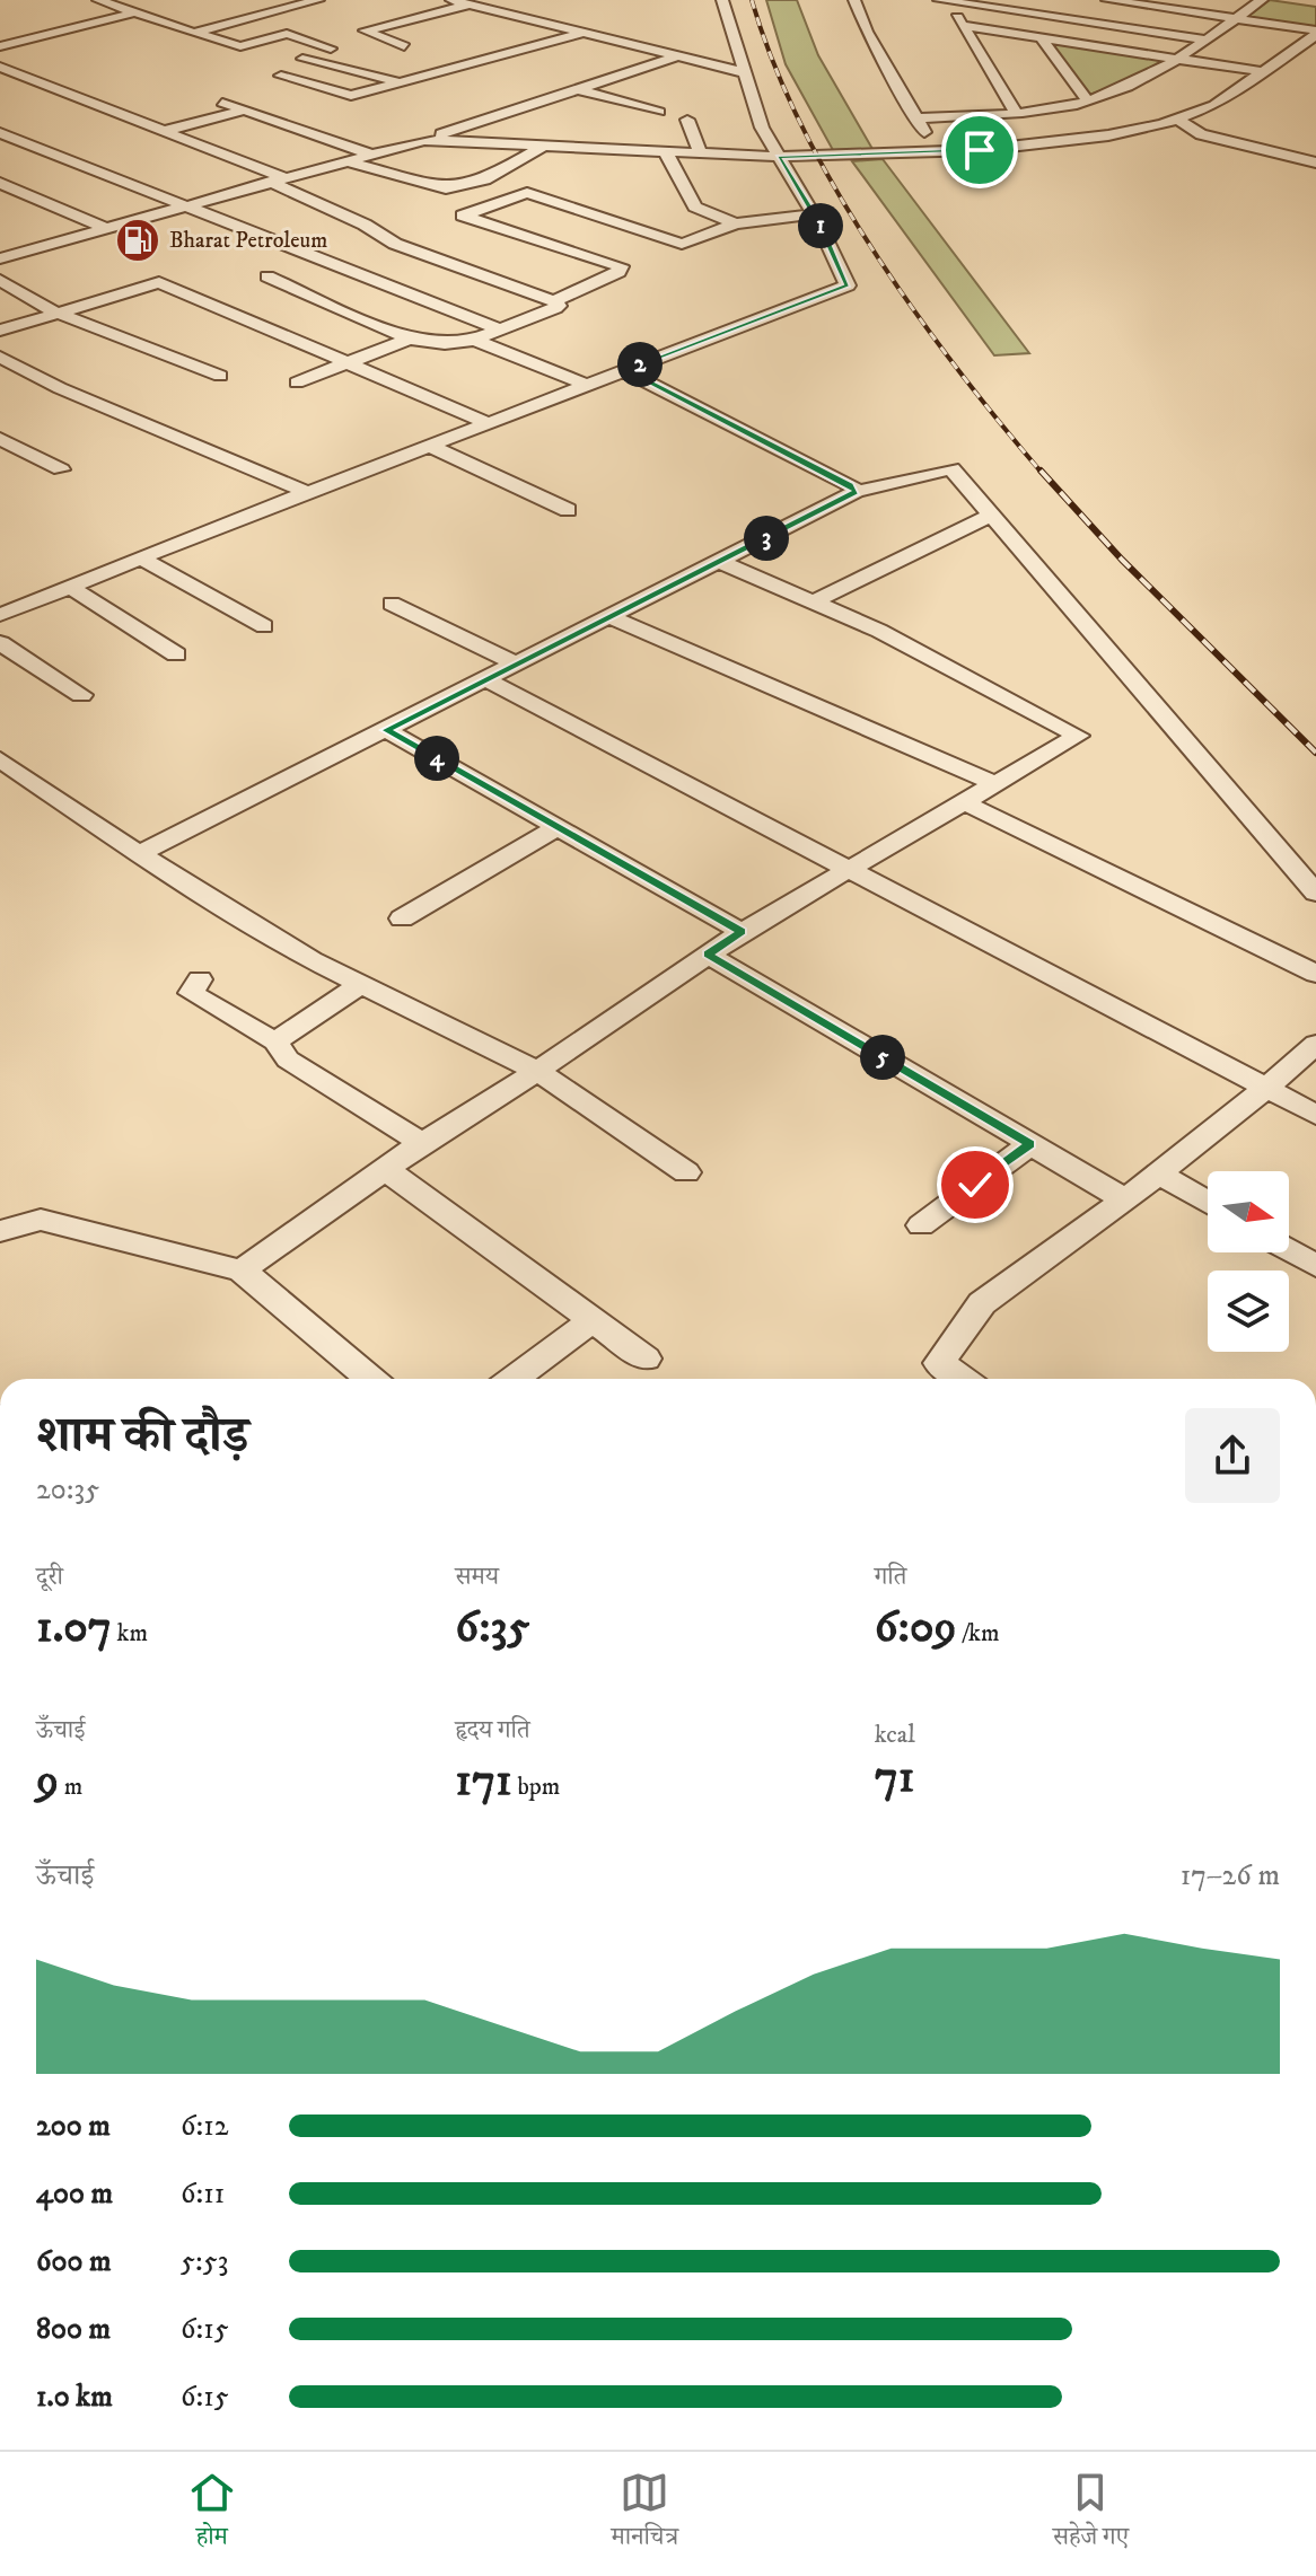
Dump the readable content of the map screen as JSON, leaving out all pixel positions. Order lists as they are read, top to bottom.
{
  "places": {
    "fuel station": ["Bharat Petroleum"]
  },
  "north": "right",
  "page": {
    "pins": [
      "1",
      "2",
      "3",
      "4",
      "5"
    ],
    "heading": ["शाम की दौड़", "20:35"],
    "stats": [
      ["दूरी", "1.07 km"],
      ["समय", "6:35"],
      ["गति", "6:09 /km"],
      ["ऊँचाई", "9 m"],
      ["हृदय गति", "171 bpm"],
      ["kcal", "71"]
    ],
    "chart": ["ऊँचाई", "17–26 m"],
    "list": [
      {
        "name": "200 m",
        "note": "6:12"
      },
      {
        "name": "400 m",
        "note": "6:11"
      },
      {
        "name": "600 m",
        "note": "5:53"
      },
      {
        "name": "800 m",
        "note": "6:15"
      },
      {
        "name": "1.0 km",
        "note": "6:15"
      }
    ],
    "tabs": ["होम", "मानचित्र", "सहेजे गए"]
  }
}
